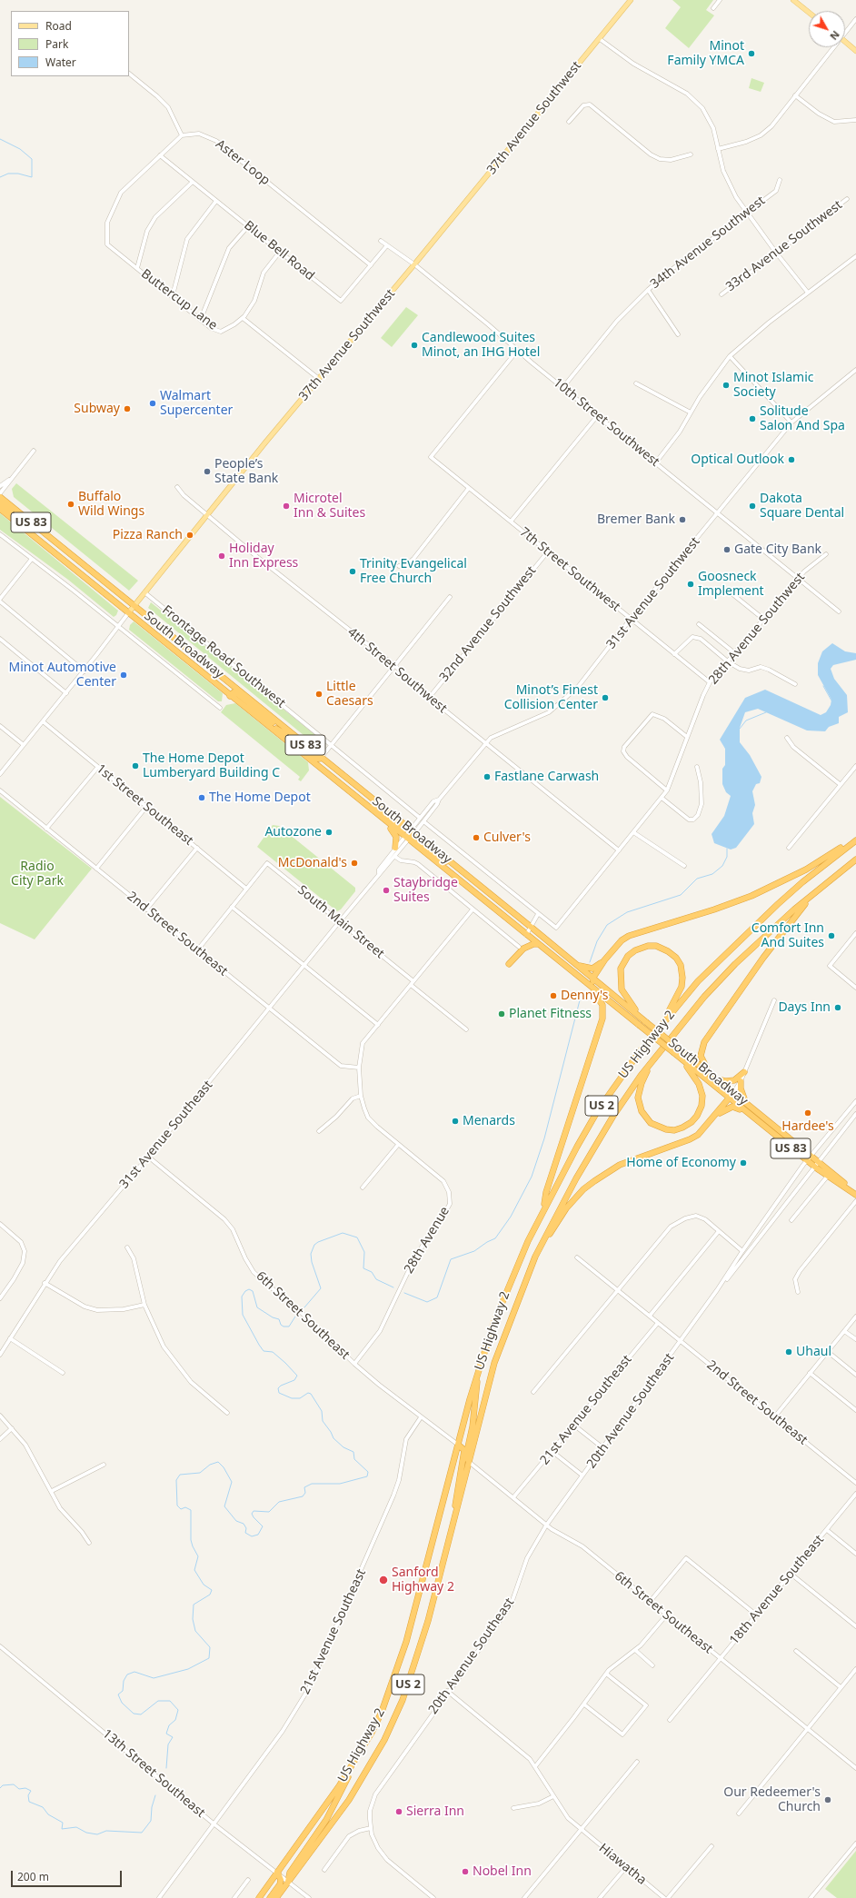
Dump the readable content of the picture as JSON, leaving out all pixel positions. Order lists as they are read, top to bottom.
{
  "streets": {
    "highway": [
      "US 83",
      "South Broadway",
      "US Highway 2",
      "US 2"
    ],
    "main road": ["37th Avenue Southwest"],
    "street": [
      "Aster Loop",
      "34th Avenue Southwest",
      "33rd Avenue Southwest",
      "Blue Bell Road",
      "Buttercup Lane",
      "10th Street Southwest",
      "7th Street Southwest",
      "31st Avenue Southwest",
      "32nd Avenue Southwest",
      "28th Avenue Southwest",
      "Frontage Road Southwest",
      "4th Street Southwest",
      "1st Street Southeast",
      "South Main Street",
      "2nd Street Southeast",
      "31st Avenue Southeast",
      "28th Avenue",
      "6th Street Southeast",
      "21st Avenue Southeast",
      "20th Avenue Southeast",
      "18th Avenue Southeast",
      "13th Street Southeast",
      "Hiawatha"
    ]
  },
  "crossings": [
    ["37th Avenue Southwest", "10th Street Southwest"],
    ["37th Avenue Southwest", "South Broadway"],
    ["37th Avenue Southwest", "Frontage Road Southwest"],
    ["37th Avenue Southwest", "4th Street Southwest"],
    ["37th Avenue Southwest", "1st Street Southeast"],
    ["Aster Loop", "Blue Bell Road"],
    ["34th Avenue Southwest", "10th Street Southwest"],
    ["Blue Bell Road", "Buttercup Lane"],
    ["Blue Bell Road", "10th Street Southwest"],
    ["10th Street Southwest", "7th Street Southwest"],
    ["10th Street Southwest", "31st Avenue Southwest"],
    ["10th Street Southwest", "28th Avenue Southwest"],
    ["7th Street Southwest", "31st Avenue Southwest"],
    ["7th Street Southwest", "32nd Avenue Southwest"],
    ["7th Street Southwest", "28th Avenue Southwest"],
    ["31st Avenue Southwest", "South Broadway"],
    ["31st Avenue Southwest", "Frontage Road Southwest"],
    ["31st Avenue Southwest", "4th Street Southwest"],
    ["31st Avenue Southwest", "South Main Street"],
    ["31st Avenue Southwest", "31st Avenue Southeast"],
    ["32nd Avenue Southwest", "4th Street Southwest"],
    ["28th Avenue Southwest", "4th Street Southwest"],
    ["1st Street Southeast", "South Main Street"],
    ["South Main Street", "31st Avenue Southeast"],
    ["South Main Street", "28th Avenue"],
    ["2nd Street Southeast", "31st Avenue Southeast"],
    ["2nd Street Southeast", "28th Avenue"],
    ["2nd Street Southeast", "21st Avenue Southeast"],
    ["2nd Street Southeast", "20th Avenue Southeast"],
    ["US Highway 2", "6th Street Southeast"],
    ["US Highway 2", "13th Street Southeast"],
    ["31st Avenue Southeast", "6th Street Southeast"],
    ["28th Avenue", "6th Street Southeast"],
    ["6th Street Southeast", "21st Avenue Southeast"],
    ["6th Street Southeast", "20th Avenue Southeast"],
    ["6th Street Southeast", "18th Avenue Southeast"],
    ["21st Avenue Southeast", "13th Street Southeast"],
    ["20th Avenue Southeast", "Hiawatha"]
  ],
  "parks": ["Radio City Park"],
  "places": [
    "Minot Family YMCA",
    "Candlewood Suites Minot, an IHG Hotel",
    "Minot Islamic Society",
    "Walmart Supercenter",
    "Subway",
    "Solitude Salon And Spa",
    "Optical Outlook",
    "People’s State Bank",
    "Buffalo Wild Wings",
    "Microtel Inn & Suites",
    "Dakota Square Dental",
    "Bremer Bank",
    "Pizza Ranch",
    "Gate City Bank",
    "Holiday Inn Express",
    "Trinity Evangelical Free Church",
    "Goosneck Implement",
    "Minot Automotive Center",
    "Little Caesars",
    "Minot’s Finest Collision Center",
    "The Home Depot Lumberyard Building C",
    "Fastlane Carwash",
    "The Home Depot",
    "Autozone",
    "Culver's",
    "McDonald's",
    "Staybridge Suites",
    "Comfort Inn And Suites",
    "Denny's",
    "Days Inn",
    "Planet Fitness",
    "Hardee's",
    "Menards",
    "Home of Economy",
    "Uhaul",
    "Sanford Highway 2",
    "Our Redeemer's Church",
    "Sierra Inn",
    "Nobel Inn"
  ],
  "legend": ["Road", "Park", "Water"],
  "scale_bar": "200 m",
  "north": "bottom right"
}
